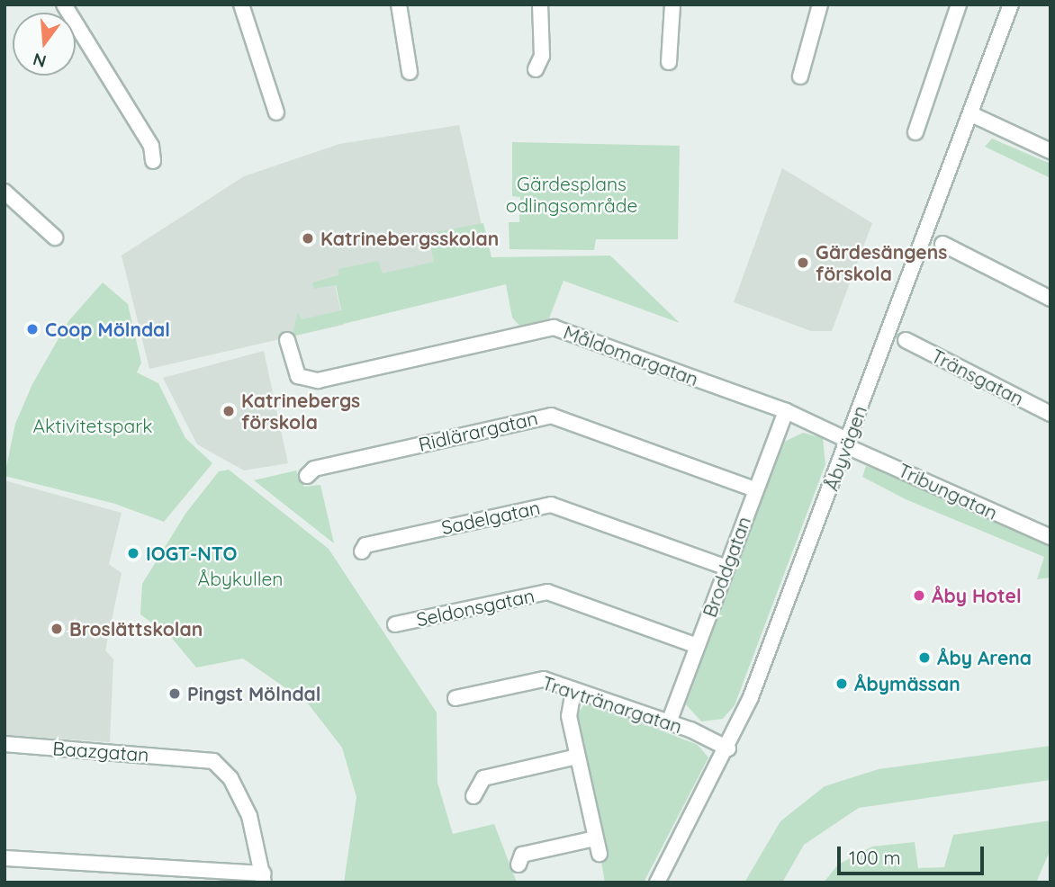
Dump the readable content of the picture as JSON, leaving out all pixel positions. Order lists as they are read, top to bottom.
{
  "streets": {
    "street": [
      "Måldomargatan",
      "Tränsgatan",
      "Ridlärargatan",
      "Åbyvägen",
      "Tribungatan",
      "Sadelgatan",
      "Broddgatan",
      "Seldonsgatan",
      "Travtränargatan",
      "Baazgatan"
    ]
  },
  "crossings": [
    ["Måldomargatan", "Åbyvägen"],
    ["Måldomargatan", "Tribungatan"],
    ["Måldomargatan", "Broddgatan"],
    ["Ridlärargatan", "Broddgatan"],
    ["Åbyvägen", "Tribungatan"],
    ["Åbyvägen", "Travtränargatan"],
    ["Sadelgatan", "Broddgatan"],
    ["Broddgatan", "Seldonsgatan"],
    ["Broddgatan", "Travtränargatan"]
  ],
  "parks": ["Gärdesplans odlingsområde", "Aktivitetspark", "Åbykullen"],
  "places": [
    "Katrinebergsskolan",
    "Gärdesängens förskola",
    "Coop Mölndal",
    "Katrinebergs förskola",
    "IOGT-NTO",
    "Åby Hotel",
    "Broslättskolan",
    "Åby Arena",
    "Åbymässan",
    "Pingst Mölndal"
  ],
  "scale_bar": "100 m",
  "north": "bottom"
}
